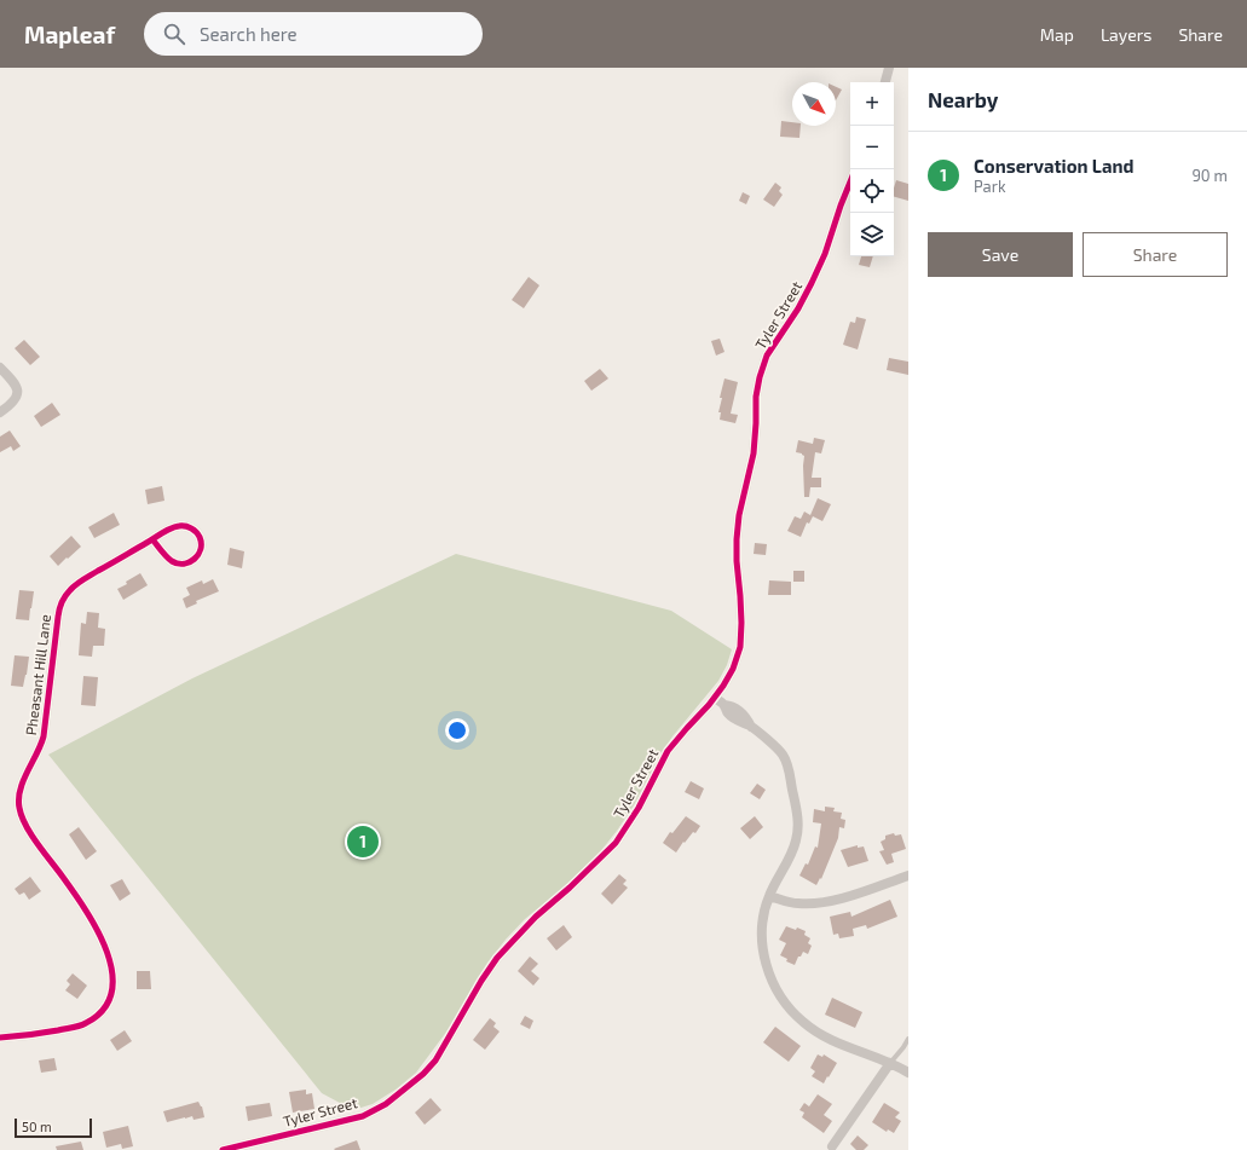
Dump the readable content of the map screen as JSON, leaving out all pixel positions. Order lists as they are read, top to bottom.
{
  "streets": {
    "street": ["Tyler Street", "Pheasant Hill Lane"]
  },
  "scale_bar": "50 m",
  "north": "bottom right",
  "page": {
    "header": "Mapleaf",
    "search": "Search here",
    "nav": ["Map", "Layers", "Share"],
    "heading": "Nearby",
    "map_buttons": ["+", "−"],
    "list": [
      {
        "mark": "1",
        "name": "Conservation Land",
        "note": "Park",
        "value": "90 m"
      }
    ],
    "buttons": ["Save", "Share"],
    "pins": "1",
    "scale": "50 m"
  }
}
